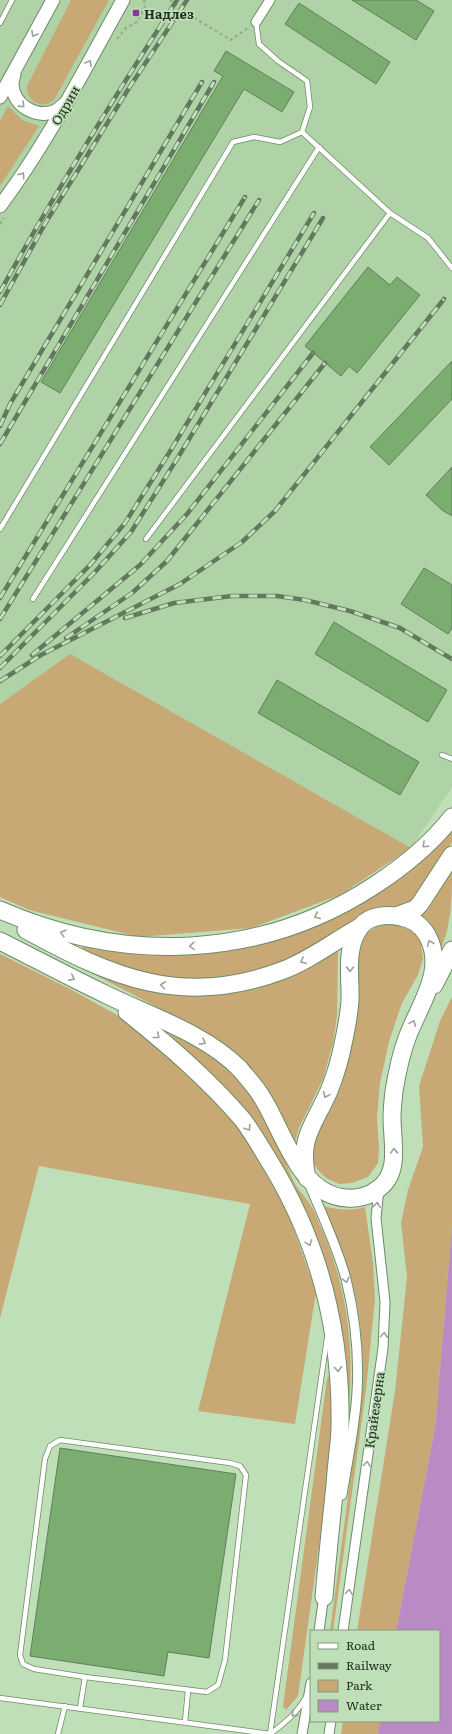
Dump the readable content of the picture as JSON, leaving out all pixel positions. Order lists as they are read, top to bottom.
{
  "streets": {
    "main road": ["Одрин"],
    "street": ["Крайезерна"]
  },
  "places": {
    "transit": ["Надлез"]
  },
  "legend": [
    "Road",
    "Railway",
    "Park",
    "Water"
  ]
}
